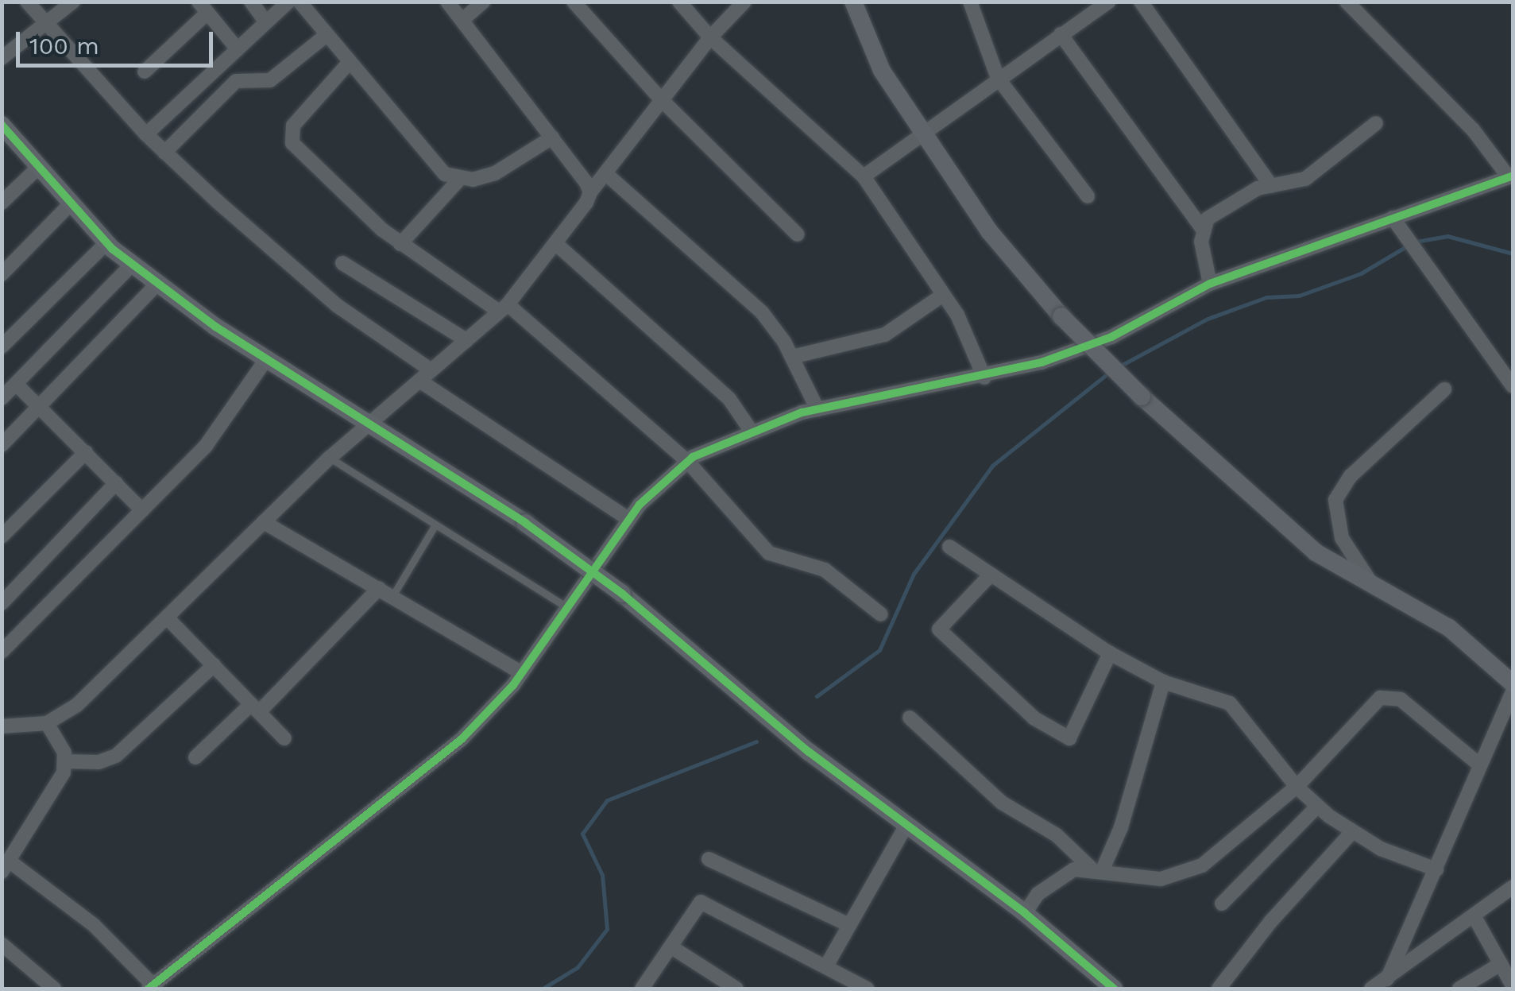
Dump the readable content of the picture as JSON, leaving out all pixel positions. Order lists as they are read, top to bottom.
{
  "scale_bar": "100 m"
}
